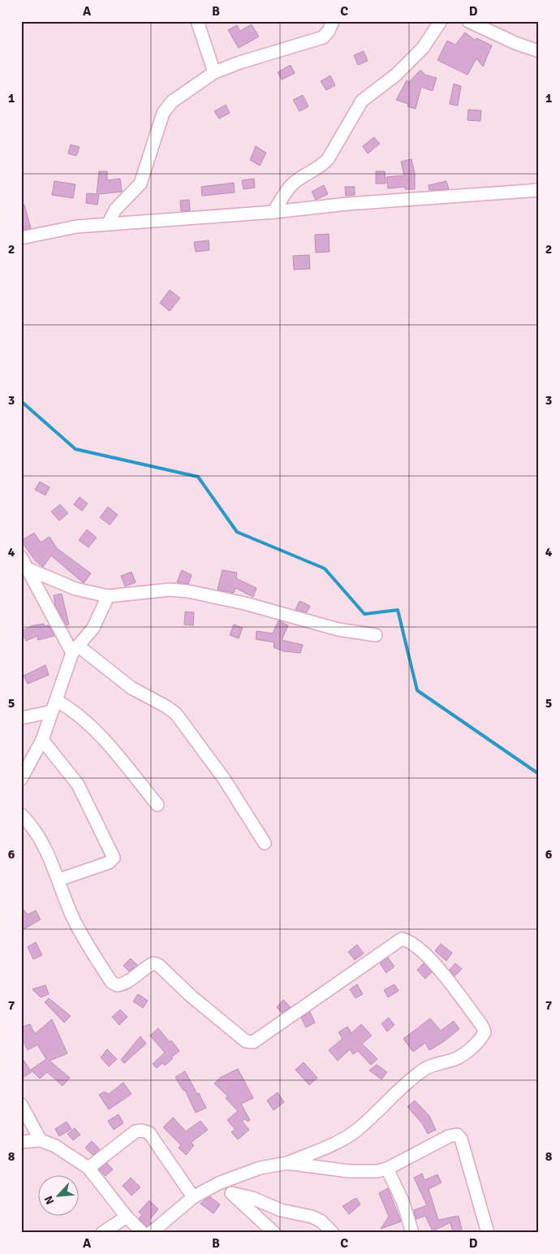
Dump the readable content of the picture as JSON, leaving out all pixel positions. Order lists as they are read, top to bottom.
{
  "north": "bottom left",
  "grid": {
    "columns": [
      "A",
      "B",
      "C",
      "D"
    ],
    "rows": [
      "1",
      "2",
      "3",
      "4",
      "5",
      "6",
      "7",
      "8"
    ]
  }
}
